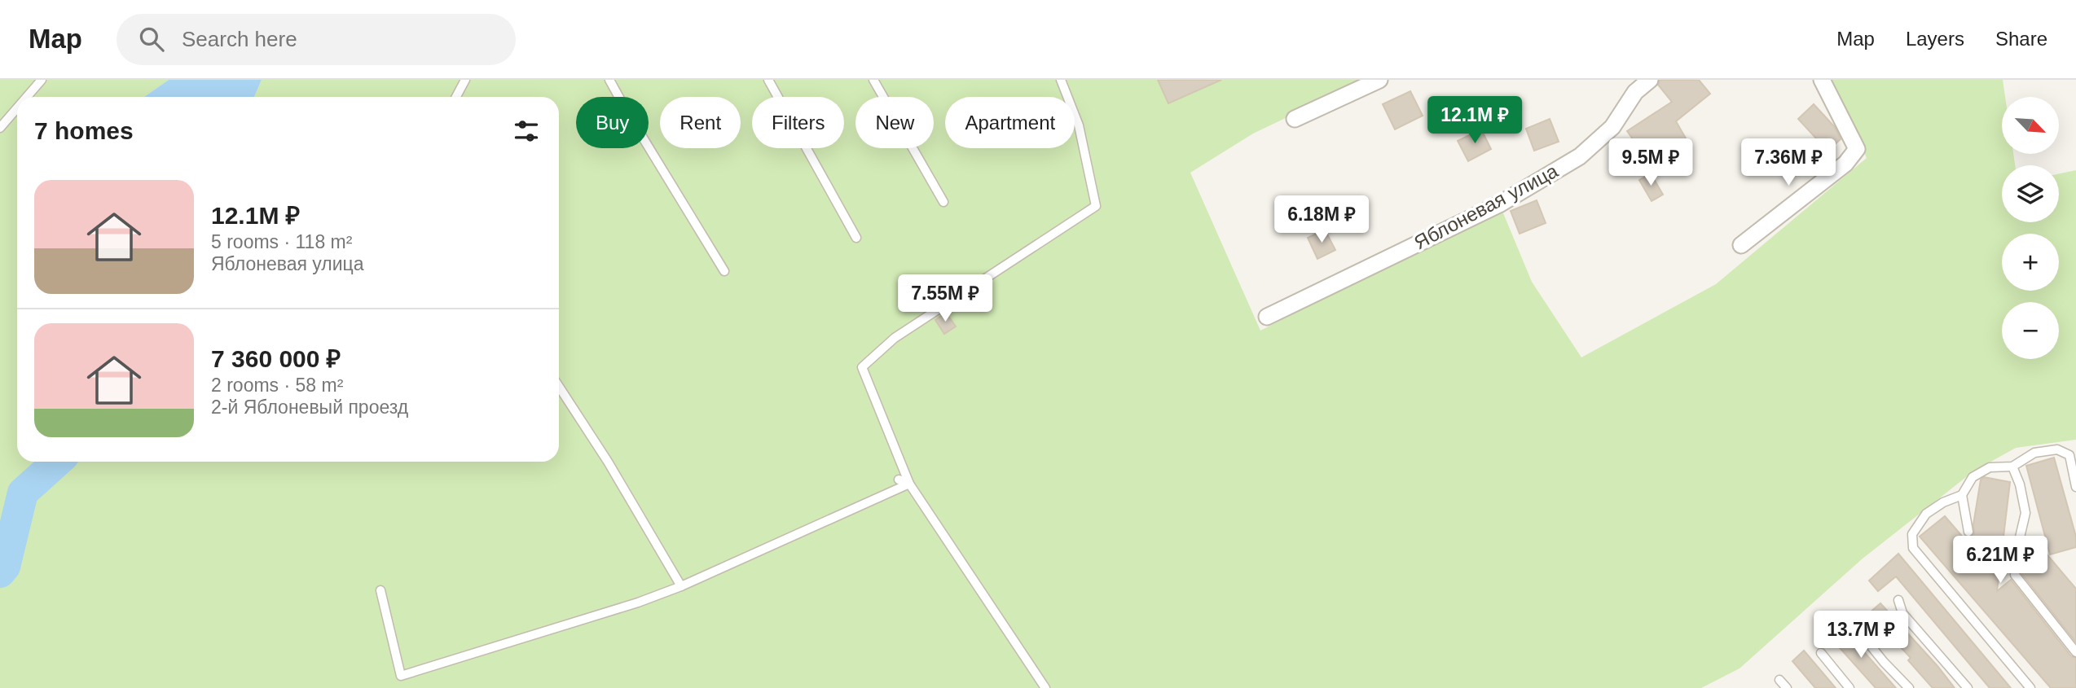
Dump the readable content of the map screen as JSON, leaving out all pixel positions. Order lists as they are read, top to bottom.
{
  "streets": {
    "street": ["Яблоневая улица"]
  },
  "north": "bottom right",
  "page": {
    "header": "Map",
    "search": "Search here",
    "nav": ["Map", "Layers", "Share"],
    "price": [
      "12.1M ₽",
      "9.5M ₽",
      "7.36M ₽",
      "6.18M ₽",
      "7.55M ₽",
      "6.21M ₽",
      "13.7M ₽"
    ],
    "map_buttons": ["+", "−"],
    "chip": [
      "Buy",
      "Rent",
      "Filters",
      "New",
      "Apartment"
    ],
    "heading": "7 homes",
    "list": [
      {
        "name": "12.1M ₽",
        "note": "5 rooms · 118 m² · Яблоневая улица"
      },
      {
        "name": "7 360 000 ₽",
        "note": "2 rooms · 58 m² · 2-й Яблоневый проезд"
      }
    ]
  }
}
